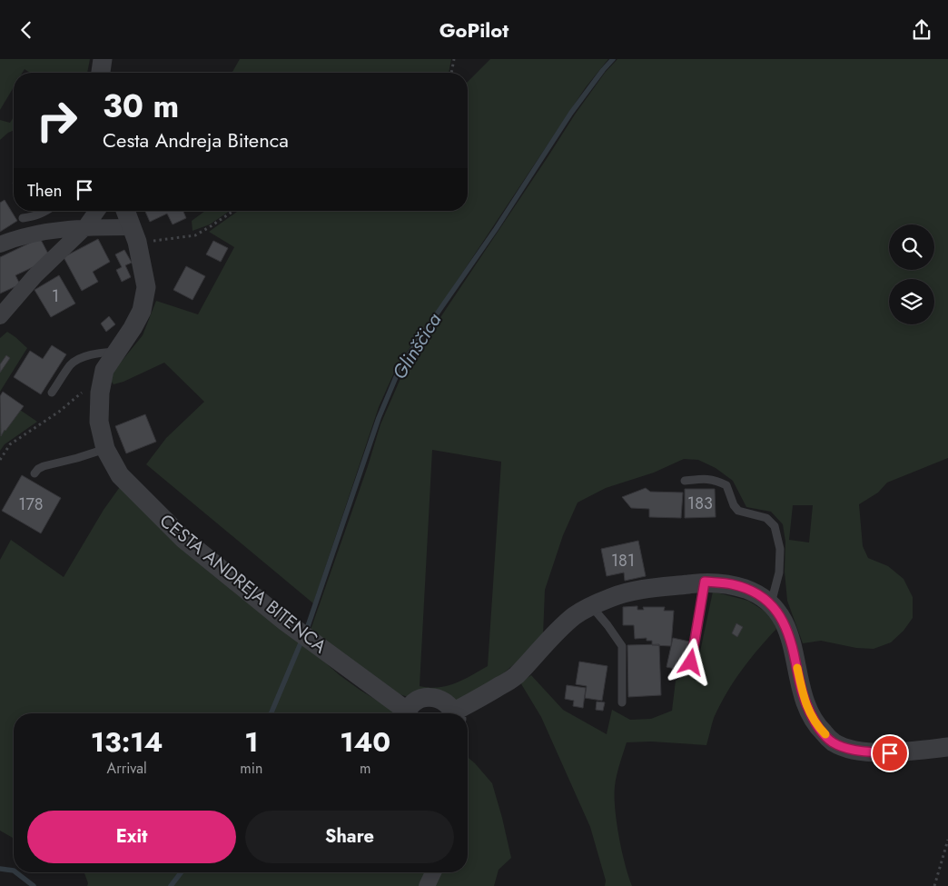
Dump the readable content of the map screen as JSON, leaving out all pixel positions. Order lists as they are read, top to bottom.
{
  "streets": {
    "street": ["CESTA ANDREJA BITENCA"]
  },
  "water": ["Glinščica"],
  "house_numbers": [
    "1",
    "183",
    "178",
    "181"
  ],
  "page": {
    "header": "GoPilot",
    "turn": ["30 m", "Cesta Andreja Bitenca"],
    "then": "Then",
    "eta": [
      "13:14",
      "Arrival",
      "1",
      "min",
      "140",
      "m"
    ],
    "buttons": ["Exit", "Share"]
  }
}
